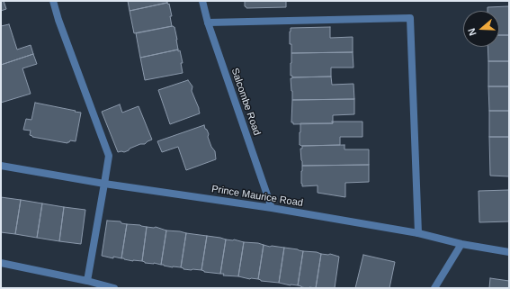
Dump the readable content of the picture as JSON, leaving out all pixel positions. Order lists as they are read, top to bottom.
{
  "streets": {
    "street": ["Salcombe Road", "Prince Maurice Road"]
  },
  "crossings": [
    ["Salcombe Road", "Prince Maurice Road"]
  ],
  "north": "left"
}
